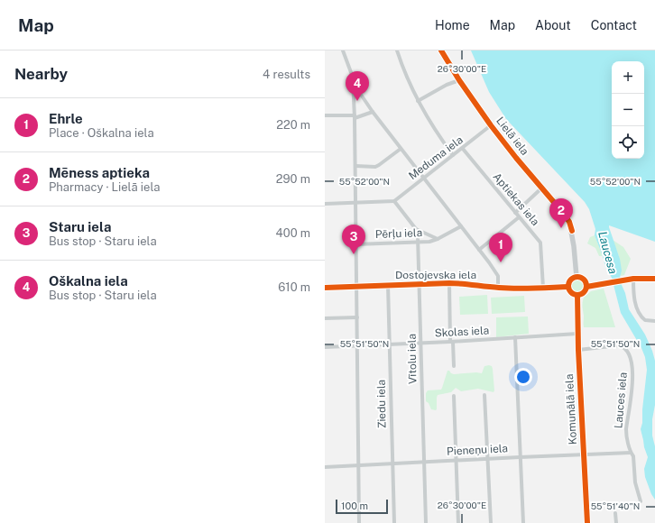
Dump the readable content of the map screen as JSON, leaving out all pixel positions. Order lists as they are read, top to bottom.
{
  "streets": {
    "main road": ["Lielā iela", "Dostojevska iela"],
    "street": [
      "Meduma iela",
      "Aptiekas iela",
      "Pērļu iela",
      "Skolas iela",
      "Vītolu iela",
      "Lauces iela",
      "Ziedu iela",
      "Komunālā iela",
      "Pieneņu iela"
    ]
  },
  "crossings": [
    ["Lielā iela", "Meduma iela"],
    ["Lielā iela", "Dostojevska iela"],
    ["Lielā iela", "Komunālā iela"],
    ["Meduma iela", "Aptiekas iela"],
    ["Meduma iela", "Vītolu iela"],
    ["Aptiekas iela", "Dostojevska iela"],
    ["Pērļu iela", "Vītolu iela"],
    ["Dostojevska iela", "Vītolu iela"],
    ["Dostojevska iela", "Ziedu iela"],
    ["Dostojevska iela", "Komunālā iela"],
    ["Skolas iela", "Vītolu iela"],
    ["Skolas iela", "Ziedu iela"],
    ["Skolas iela", "Komunālā iela"],
    ["Vītolu iela", "Pieneņu iela"],
    ["Lauces iela", "Komunālā iela"],
    ["Lauces iela", "Pieneņu iela"],
    ["Ziedu iela", "Pieneņu iela"],
    ["Komunālā iela", "Pieneņu iela"]
  ],
  "water": ["Laucesa"],
  "scale_bar": "100 m",
  "page": {
    "header": "Map",
    "nav": [
      "Home",
      "Map",
      "About",
      "Contact"
    ],
    "heading": ["Nearby", "4 results"],
    "map_buttons": ["+", "−"],
    "pins": [
      "4",
      "2",
      "3",
      "1"
    ],
    "list": [
      {
        "mark": "1",
        "name": "Ehrle",
        "note": "Place · Oškalna iela",
        "value": "220 m"
      },
      {
        "mark": "2",
        "name": "Mēness aptieka",
        "note": "Pharmacy · Lielā iela",
        "value": "290 m"
      },
      {
        "mark": "3",
        "name": "Staru iela",
        "note": "Bus stop · Staru iela",
        "value": "400 m"
      },
      {
        "mark": "4",
        "name": "Oškalna iela",
        "note": "Bus stop · Staru iela",
        "value": "610 m"
      }
    ],
    "scale": "100 m"
  },
  "coordinates": [
    "26°30'00\"E",
    "55°52'00\"N",
    "55°51'50\"N",
    "55°51'40\"N"
  ]
}
